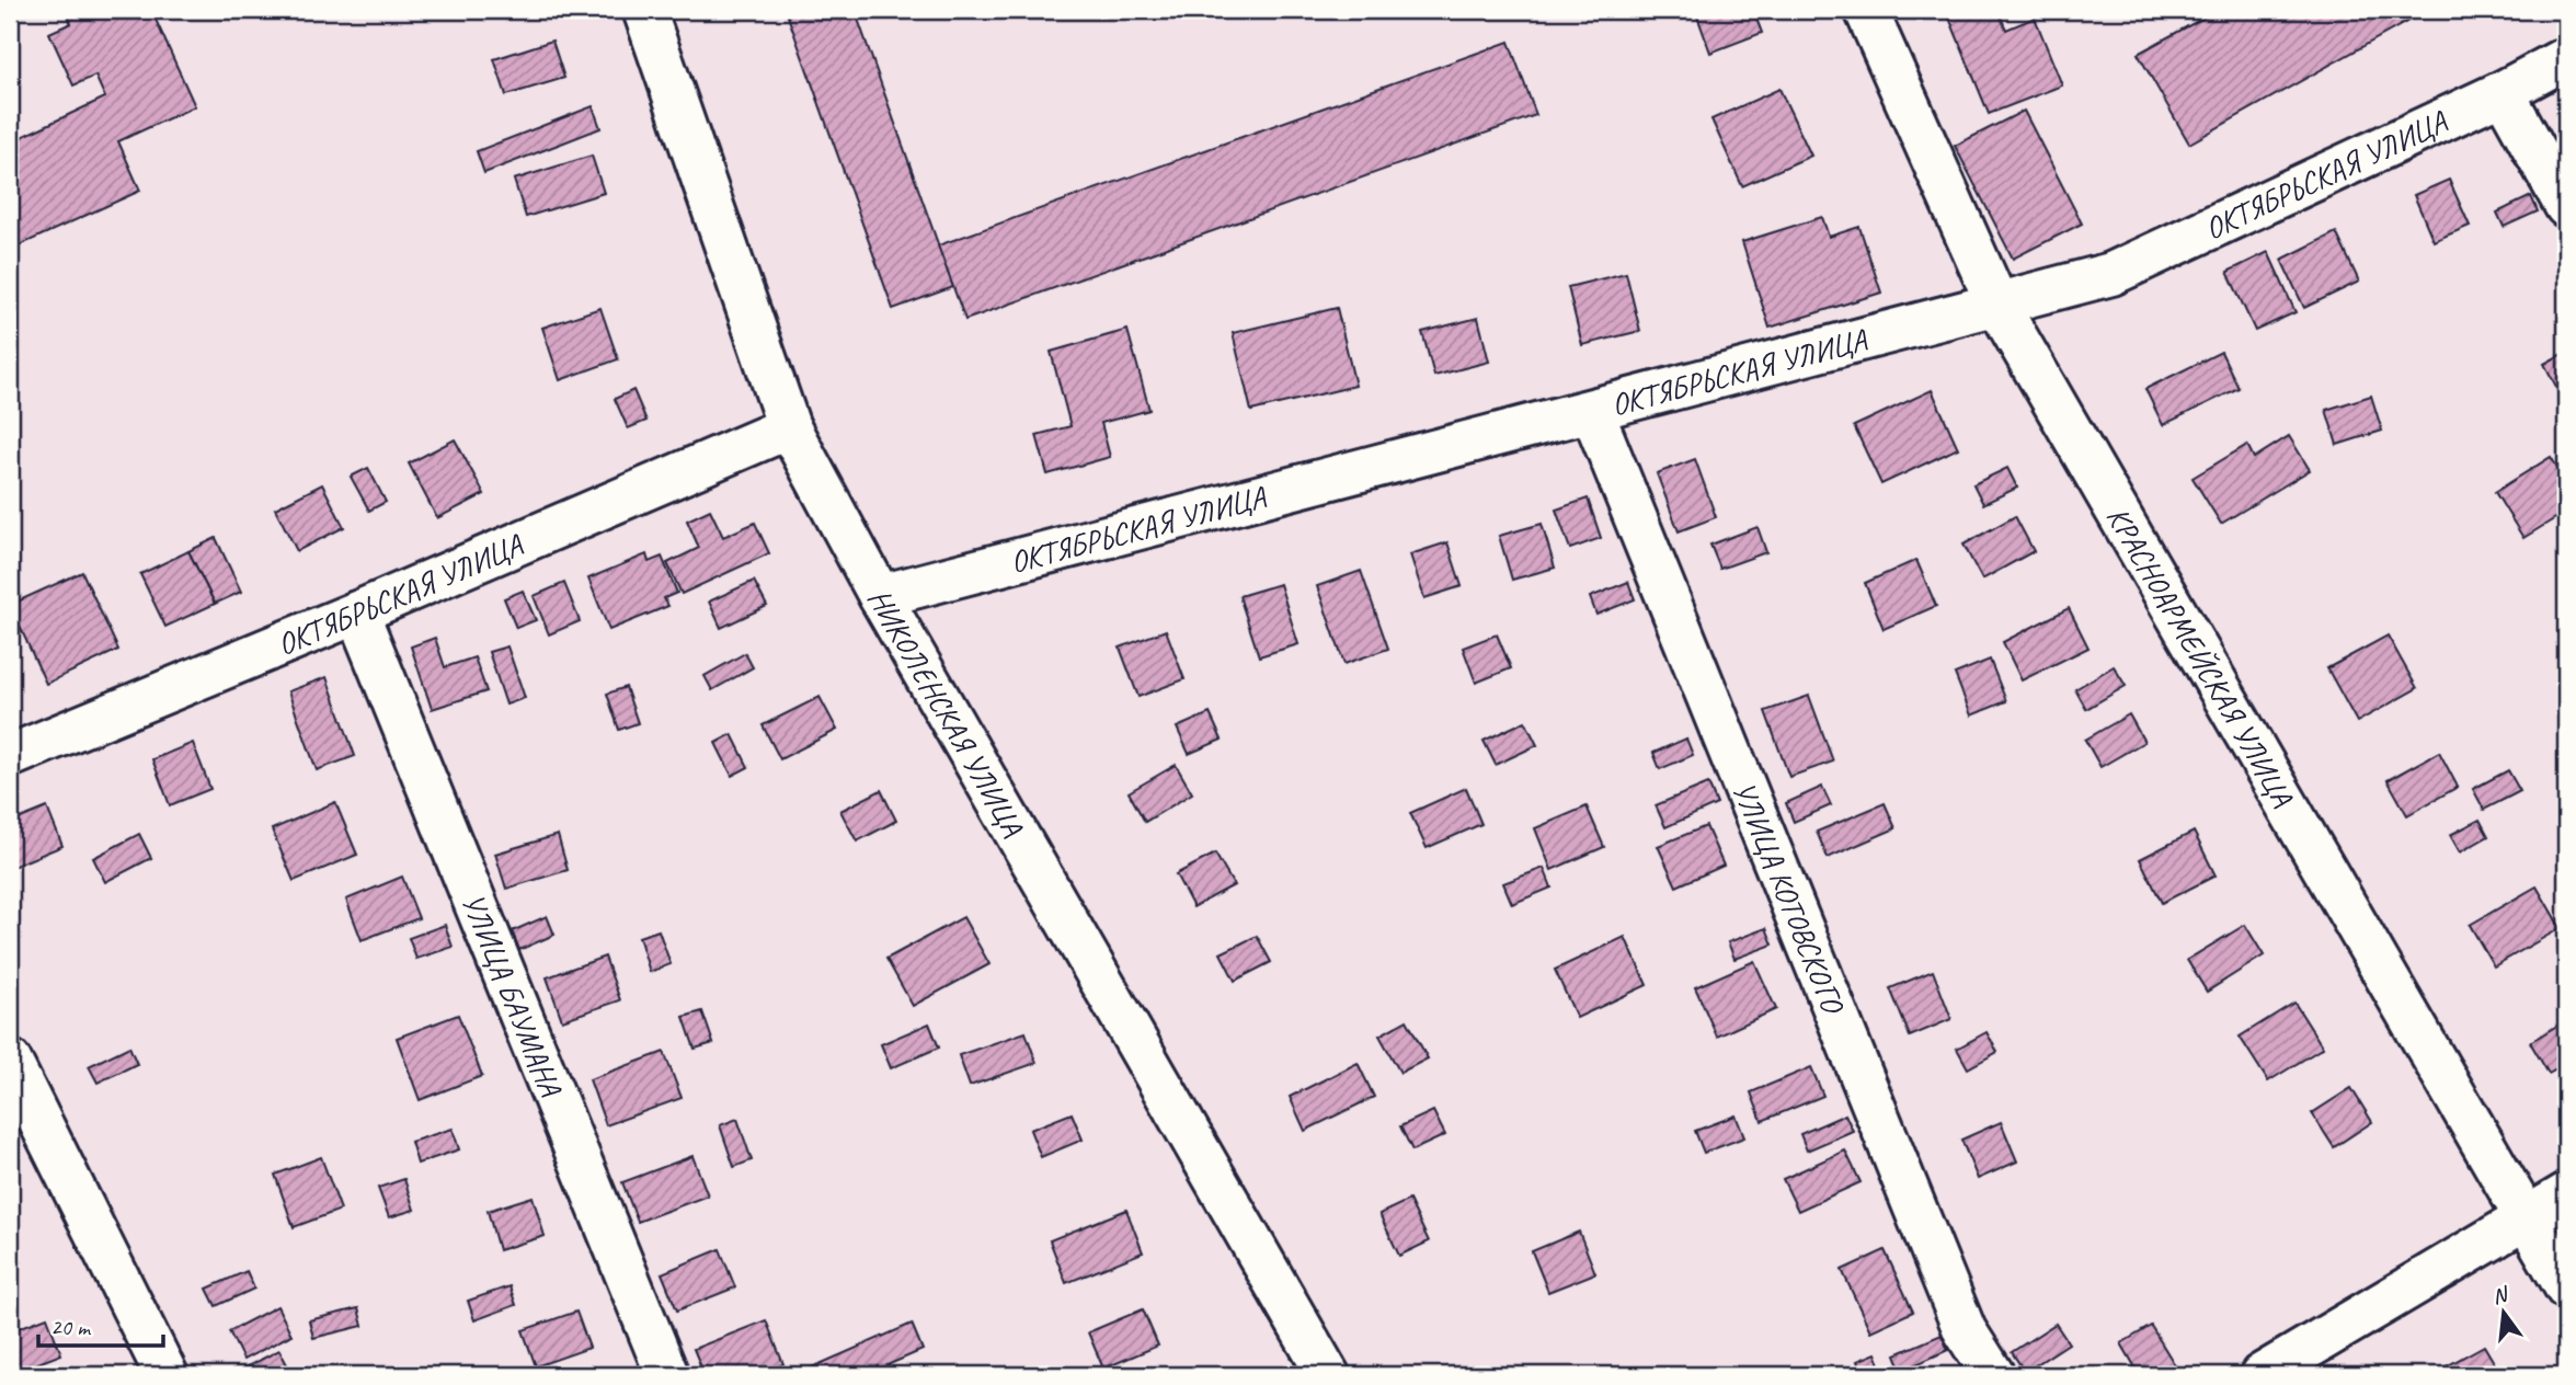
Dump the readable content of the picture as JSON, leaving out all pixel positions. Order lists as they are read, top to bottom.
{
  "streets": {
    "street": [
      "ОКТЯБРЬСКАЯ УЛИЦА",
      "КРАСНОАРМЕЙСКАЯ УЛИЦА",
      "НИКОЛЕНСКАЯ УЛИЦА",
      "УЛИЦА КОТОВСКОГО",
      "УЛИЦА БАУМАНА"
    ]
  },
  "crossings": [
    ["ОКТЯБРЬСКАЯ УЛИЦА", "КРАСНОАРМЕЙСКАЯ УЛИЦА"],
    ["ОКТЯБРЬСКАЯ УЛИЦА", "НИКОЛЕНСКАЯ УЛИЦА"],
    ["ОКТЯБРЬСКАЯ УЛИЦА", "УЛИЦА КОТОВСКОГО"],
    ["ОКТЯБРЬСКАЯ УЛИЦА", "УЛИЦА БАУМАНА"]
  ],
  "scale_bar": "20 m",
  "north": "top"
}
